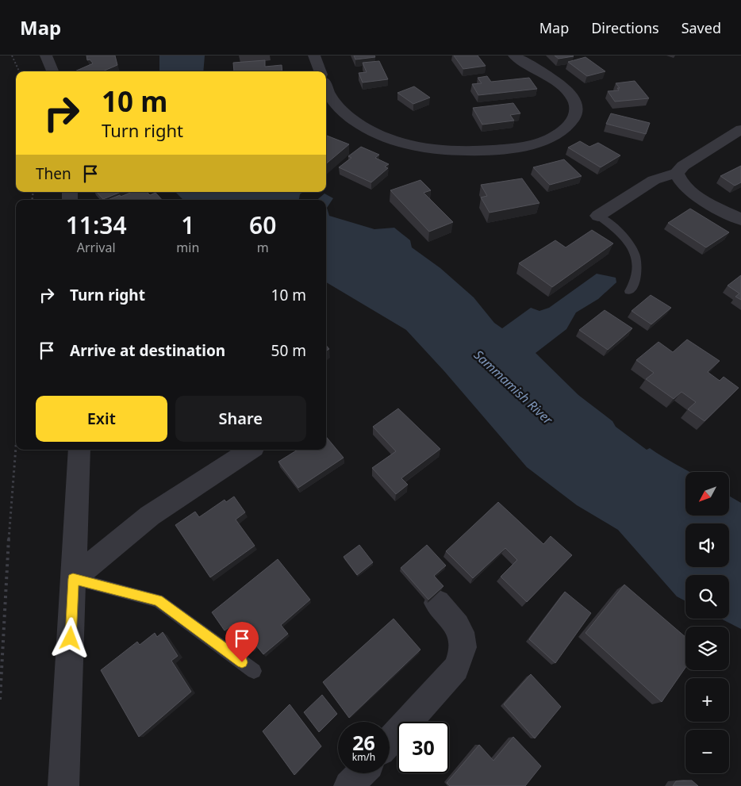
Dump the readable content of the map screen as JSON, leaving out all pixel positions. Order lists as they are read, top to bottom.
{
  "water": ["Sammamish River"],
  "north": "bottom left",
  "page": {
    "header": "Map",
    "nav": ["Map", "Directions", "Saved"],
    "turn": ["10 m", "Turn right"],
    "then": "Then",
    "eta": [
      "11:34",
      "Arrival",
      "1",
      "min",
      "60",
      "m"
    ],
    "list": [
      {
        "name": "Turn right",
        "value": "10 m"
      },
      {
        "name": "Arrive at destination",
        "value": "50 m"
      }
    ],
    "buttons": ["Exit", "Share"],
    "map_buttons": ["+", "−"],
    "speed": "26 km/h",
    "limit": "30"
  }
}
